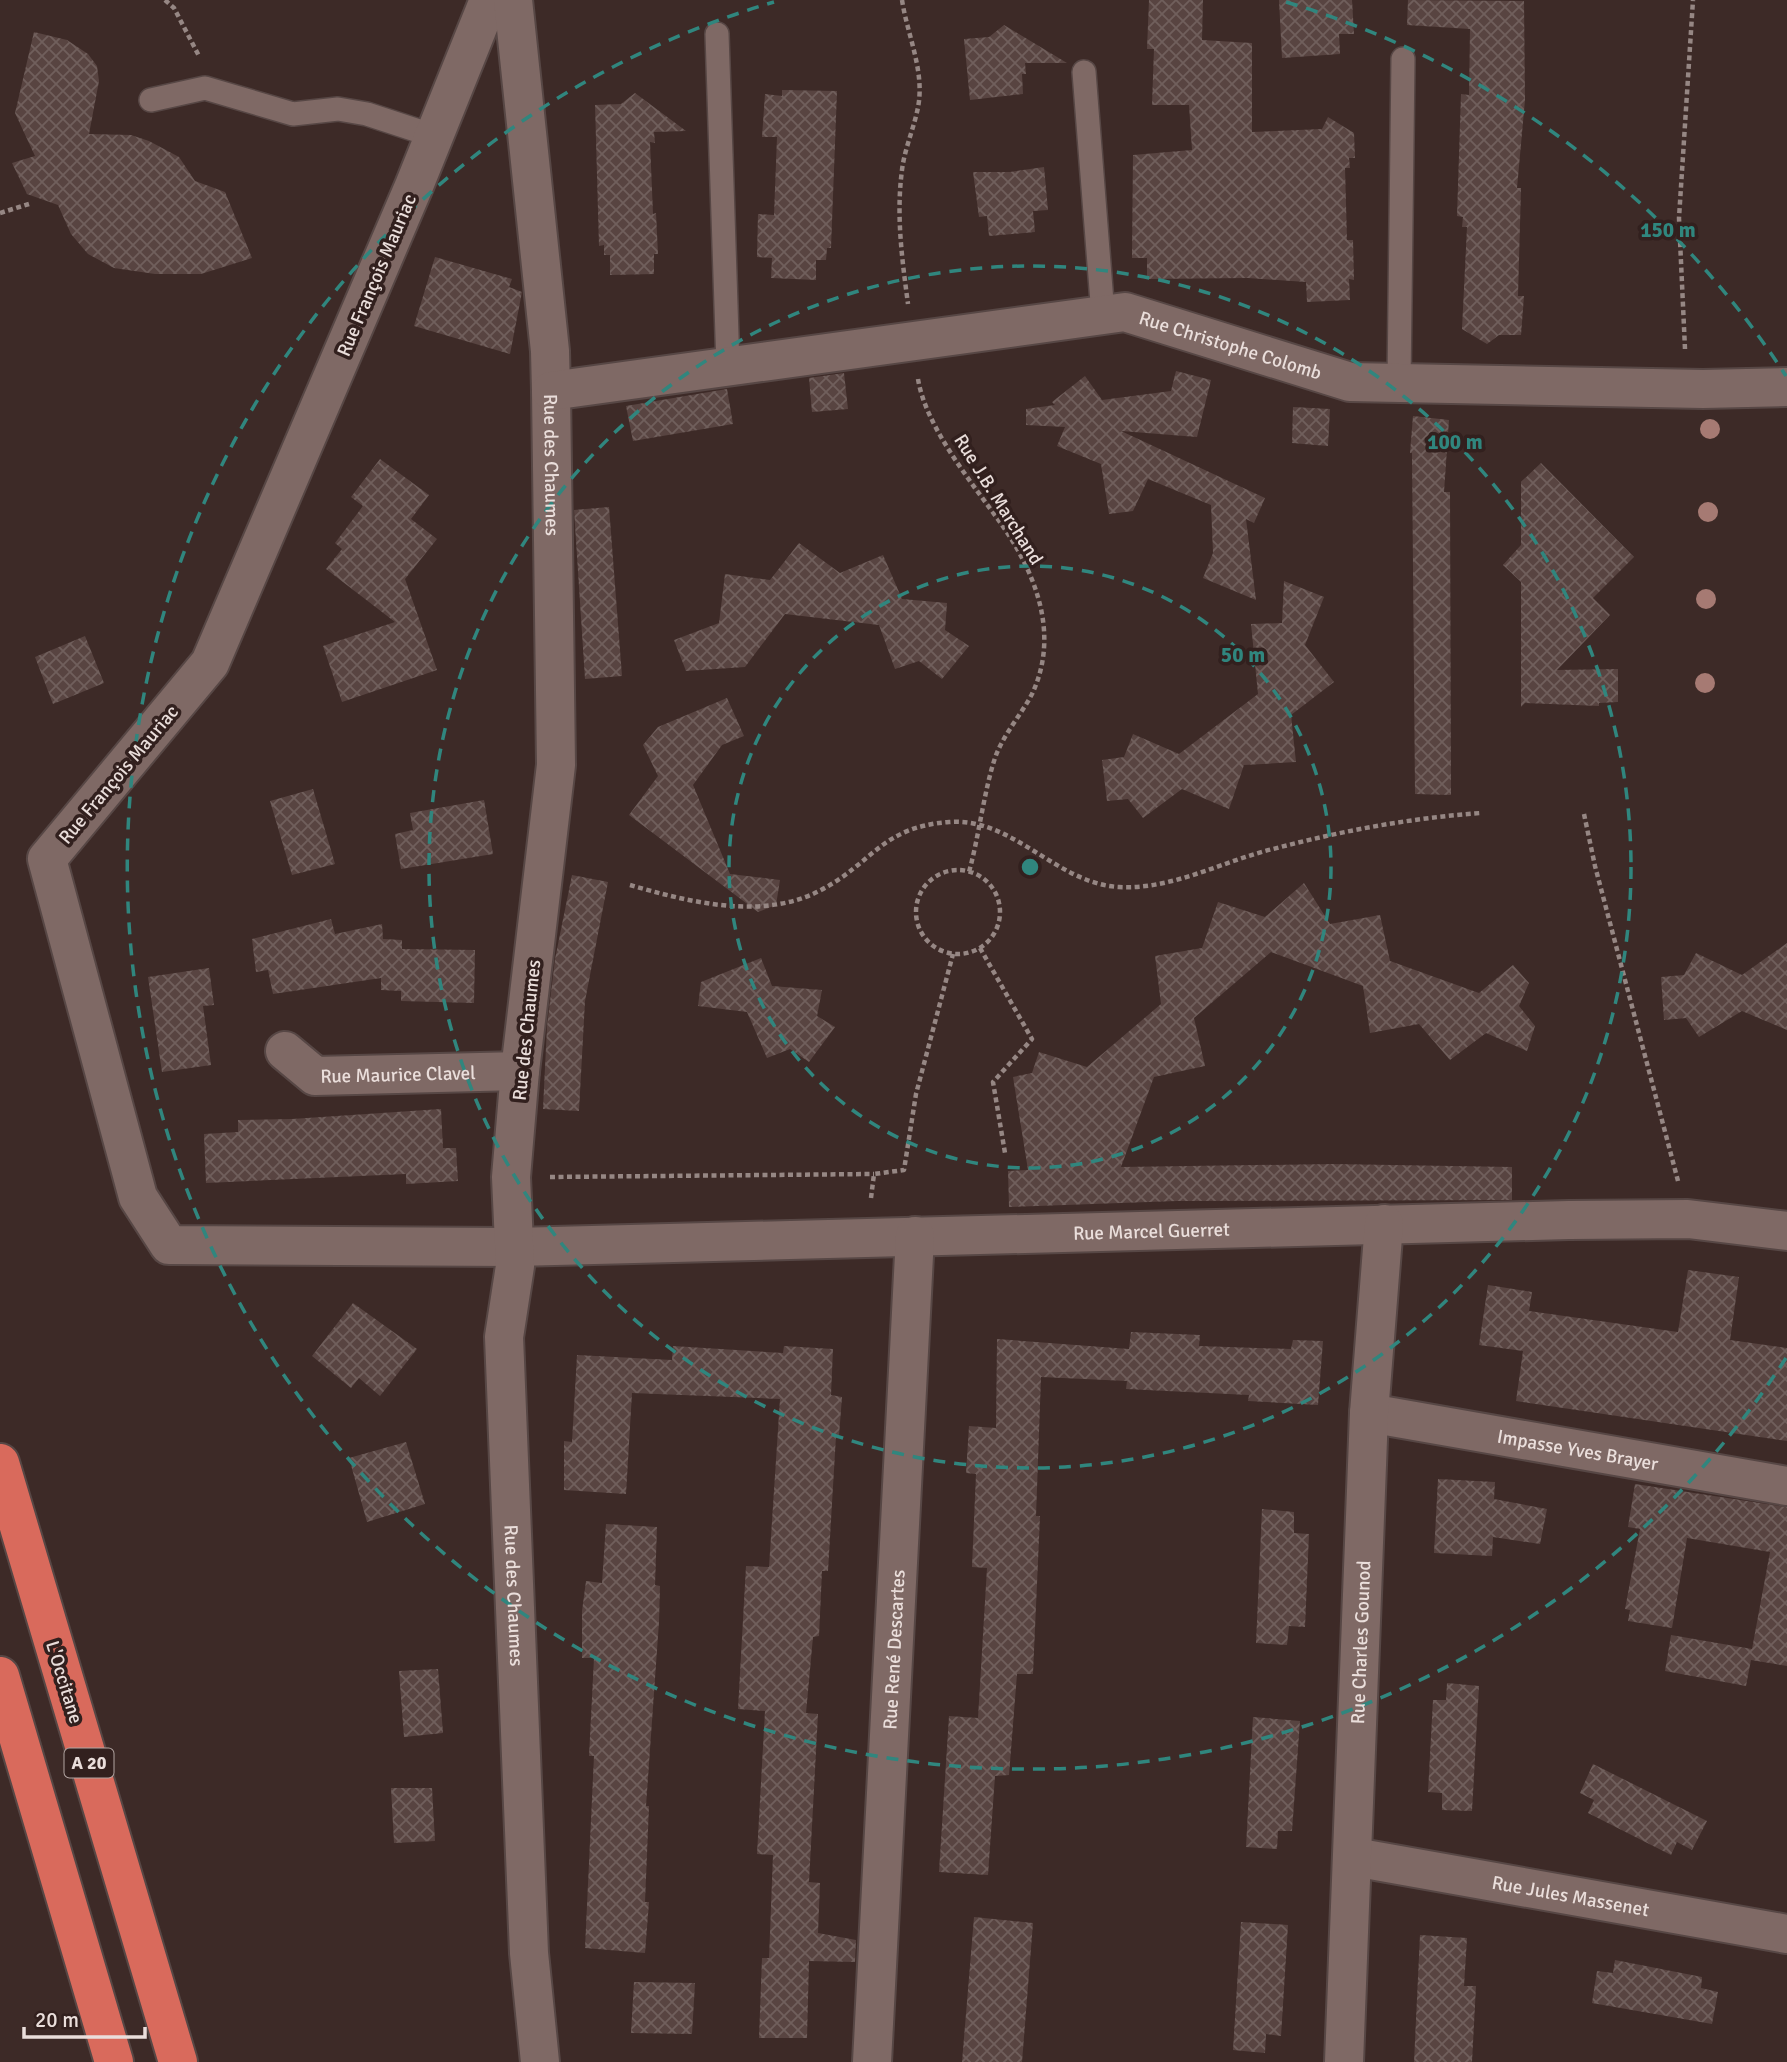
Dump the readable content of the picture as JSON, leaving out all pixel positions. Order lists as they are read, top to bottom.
{
  "streets": {
    "highway": ["L'Occitane", "A 20"],
    "street": [
      "Rue François Mauriac",
      "Rue Christophe Colomb",
      "Rue des Chaumes",
      "Rue Maurice Clavel",
      "Rue Marcel Guerret",
      "Impasse Yves Brayer",
      "Rue Charles Gounod",
      "Rue René Descartes",
      "Rue Jules Massenet"
    ],
    "path": ["Rue J.B. Marchand"]
  },
  "crossings": [
    ["Rue François Mauriac", "Rue des Chaumes"],
    ["Rue François Mauriac", "Rue Marcel Guerret"],
    ["Rue Christophe Colomb", "Rue des Chaumes"],
    ["Rue Christophe Colomb", "Rue J.B. Marchand"],
    ["Rue des Chaumes", "Rue Maurice Clavel"],
    ["Rue des Chaumes", "Rue Marcel Guerret"],
    ["Rue Marcel Guerret", "Rue Charles Gounod"],
    ["Rue Marcel Guerret", "Rue René Descartes"],
    ["Impasse Yves Brayer", "Rue Charles Gounod"],
    ["Rue Charles Gounod", "Rue Jules Massenet"]
  ],
  "scale_bar": "20 m",
  "rings": ["150 m", "100 m", "50 m"]
}
